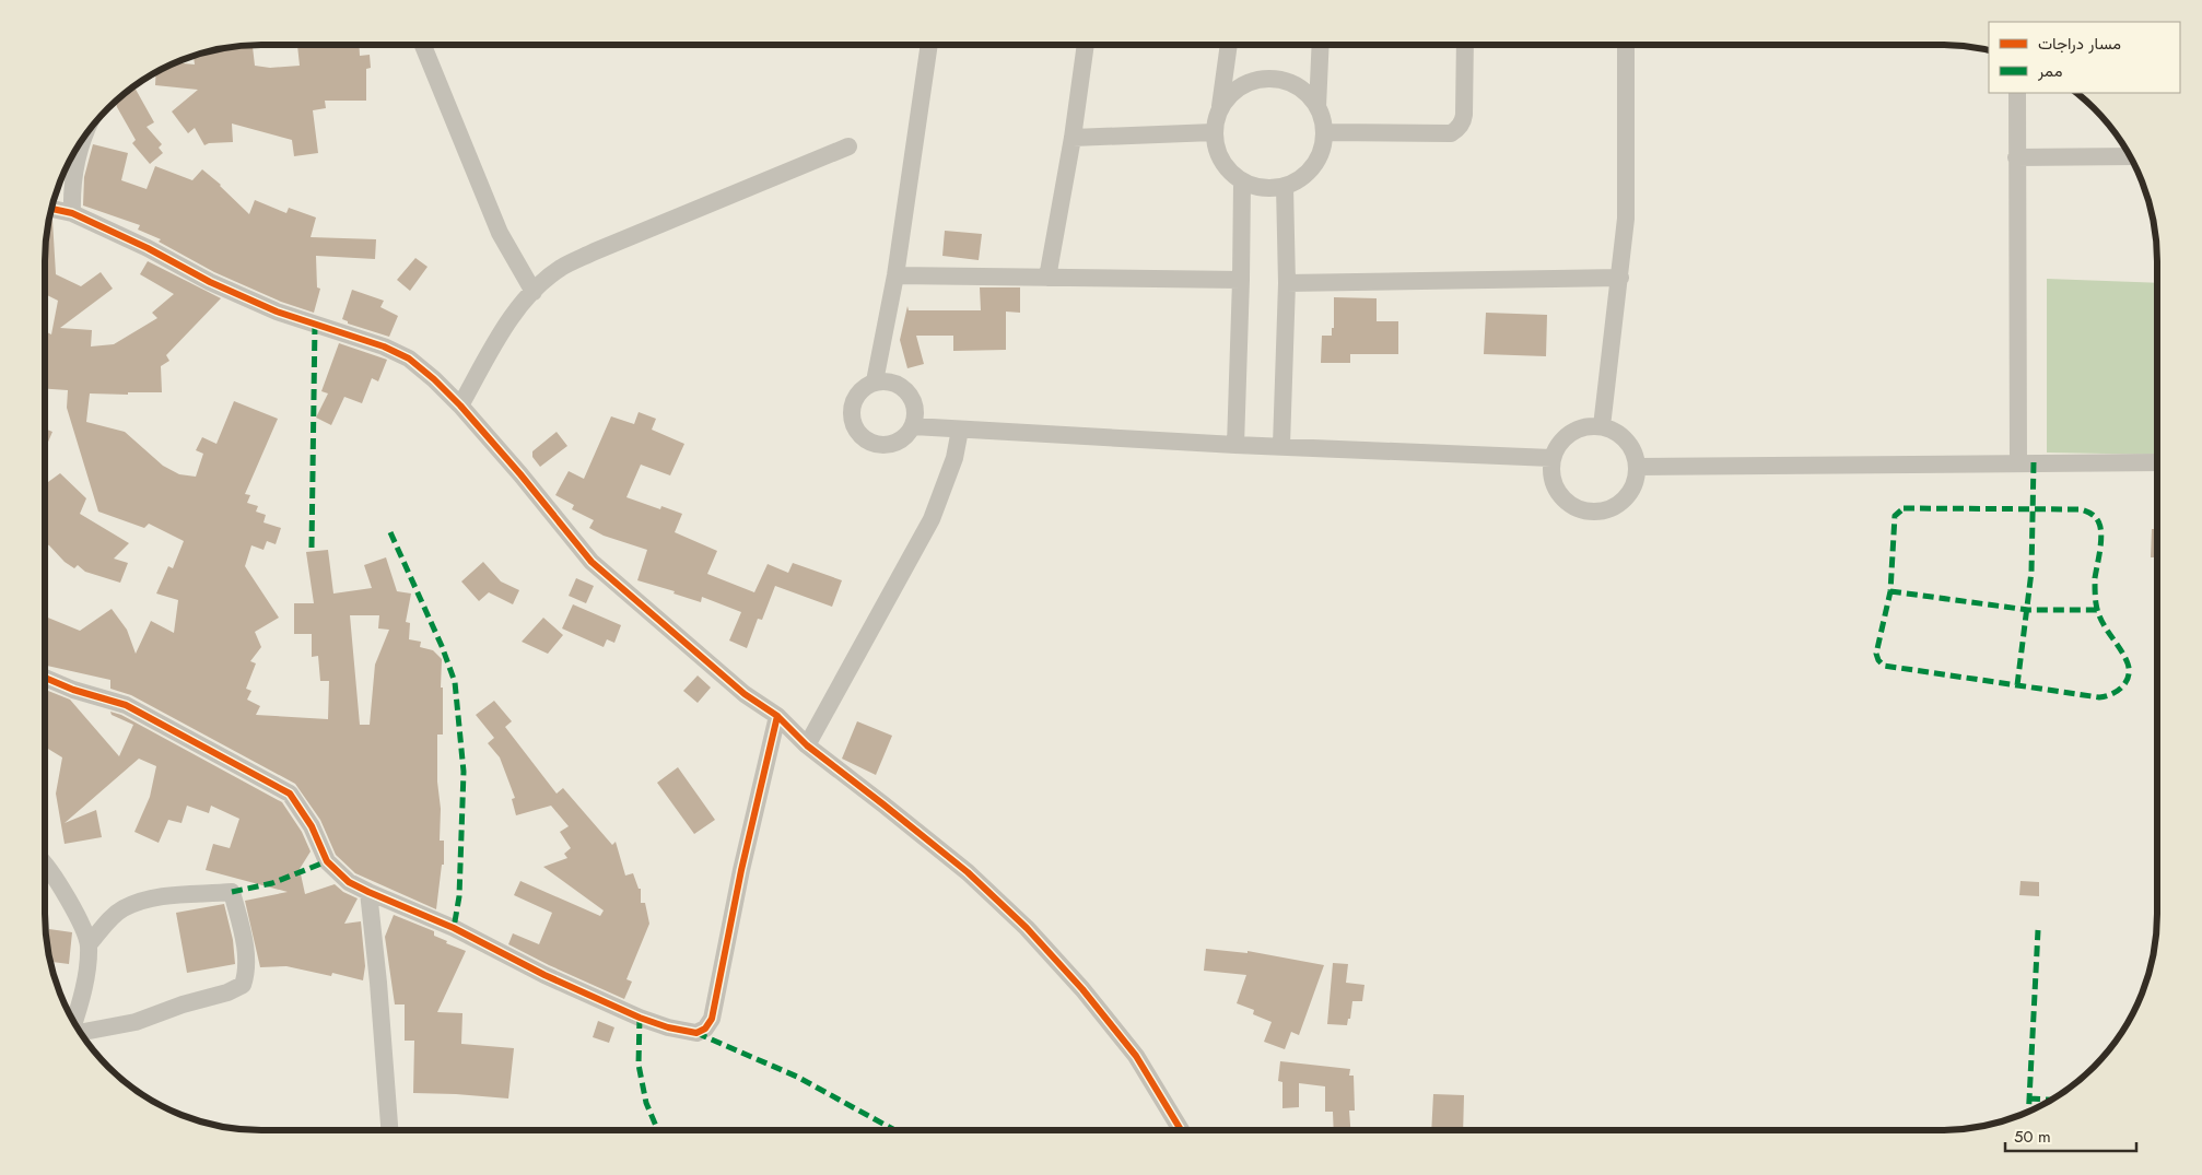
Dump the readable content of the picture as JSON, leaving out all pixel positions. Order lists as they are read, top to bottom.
{
  "legend": ["مسار دراجات", "ممر"],
  "scale_bar": "50 m"
}
